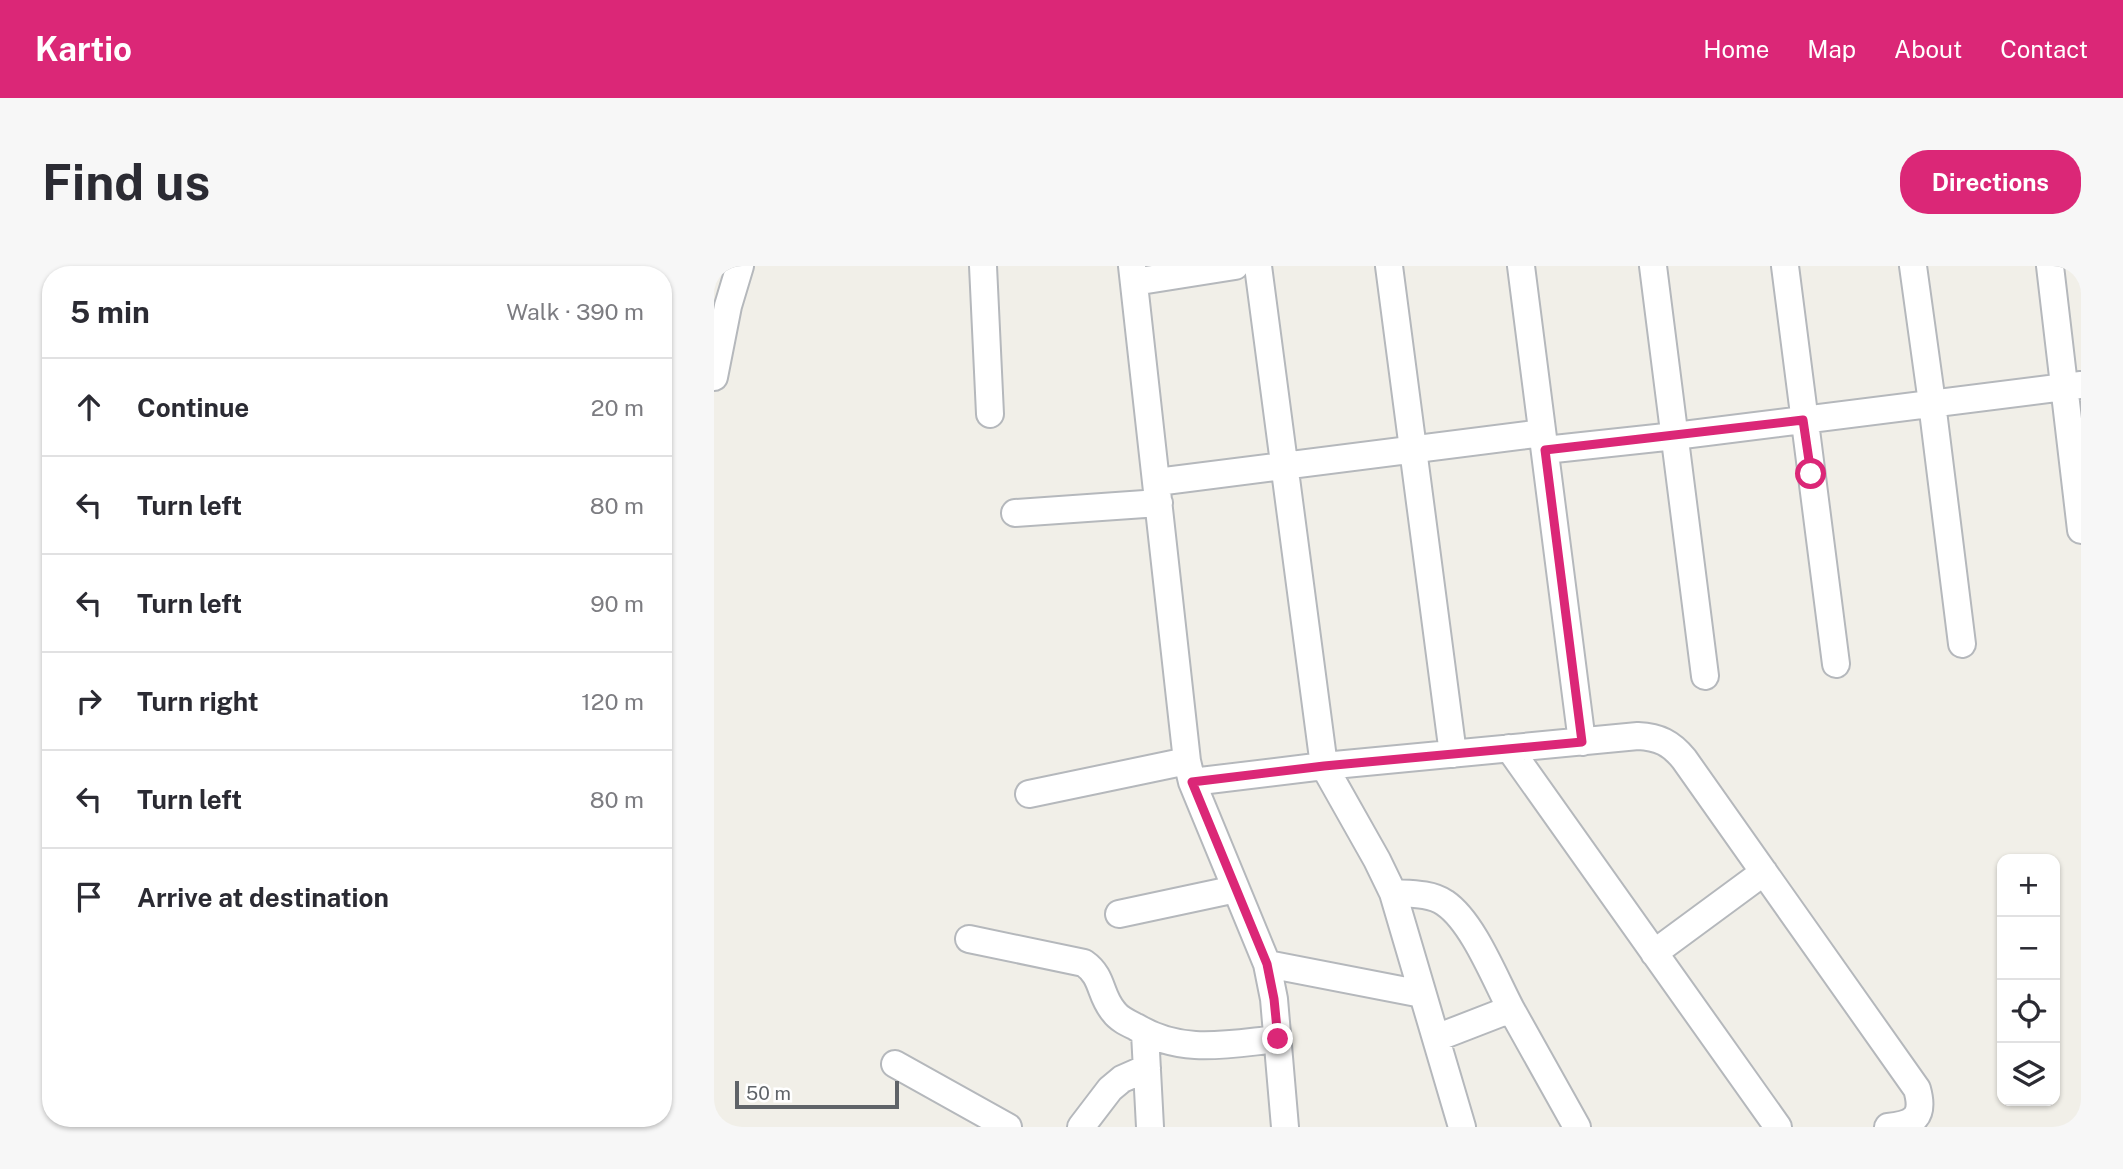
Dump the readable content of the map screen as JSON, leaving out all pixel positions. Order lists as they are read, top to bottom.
{
  "scale_bar": "50 m",
  "page": {
    "header": "Kartio",
    "nav": [
      "Home",
      "Map",
      "About",
      "Contact"
    ],
    "buttons": "Directions",
    "title": "Find us",
    "heading": ["5 min", "Walk · 390 m"],
    "list": [
      ["Continue", "20 m"],
      ["Turn left", "80 m"],
      ["Turn left", "90 m"],
      ["Turn right", "120 m"],
      ["Turn left", "80 m"],
      "Arrive at destination"
    ],
    "map_buttons": ["+", "−"],
    "scale": "50 m"
  }
}
